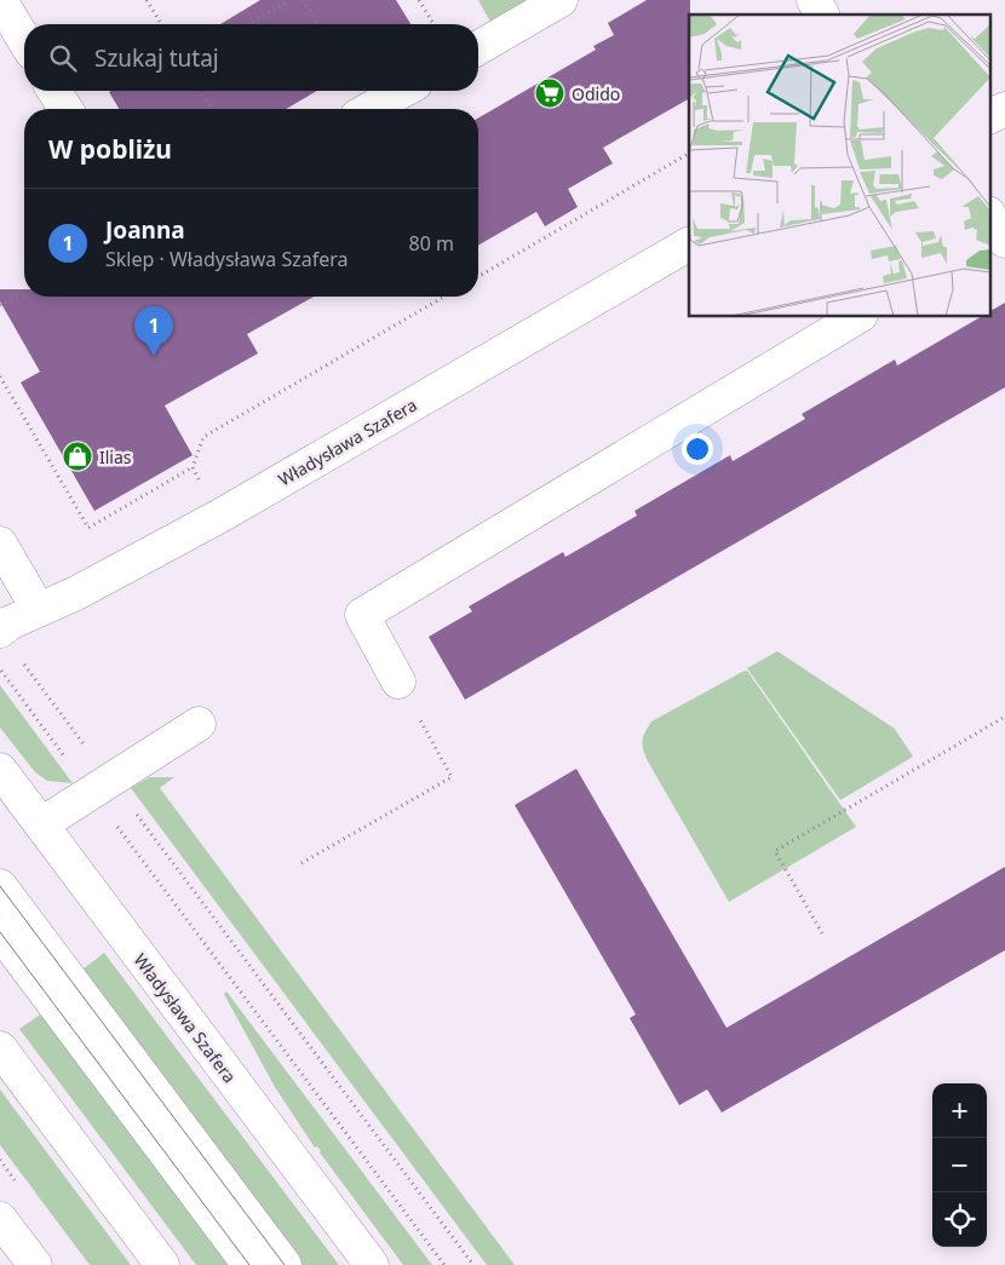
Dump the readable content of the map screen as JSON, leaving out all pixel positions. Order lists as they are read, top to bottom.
{
  "streets": {
    "street": ["Władysława Szafera"]
  },
  "places": {
    "supermarket": ["Odido"],
    "shop": ["Ilias"]
  },
  "page": {
    "search": "Szukaj tutaj",
    "heading": "W pobliżu",
    "list": [
      {
        "mark": "1",
        "name": "Joanna",
        "note": "Sklep · Władysława Szafera",
        "value": "80 m"
      }
    ],
    "pins": "1",
    "map_buttons": ["+", "−"]
  }
}
